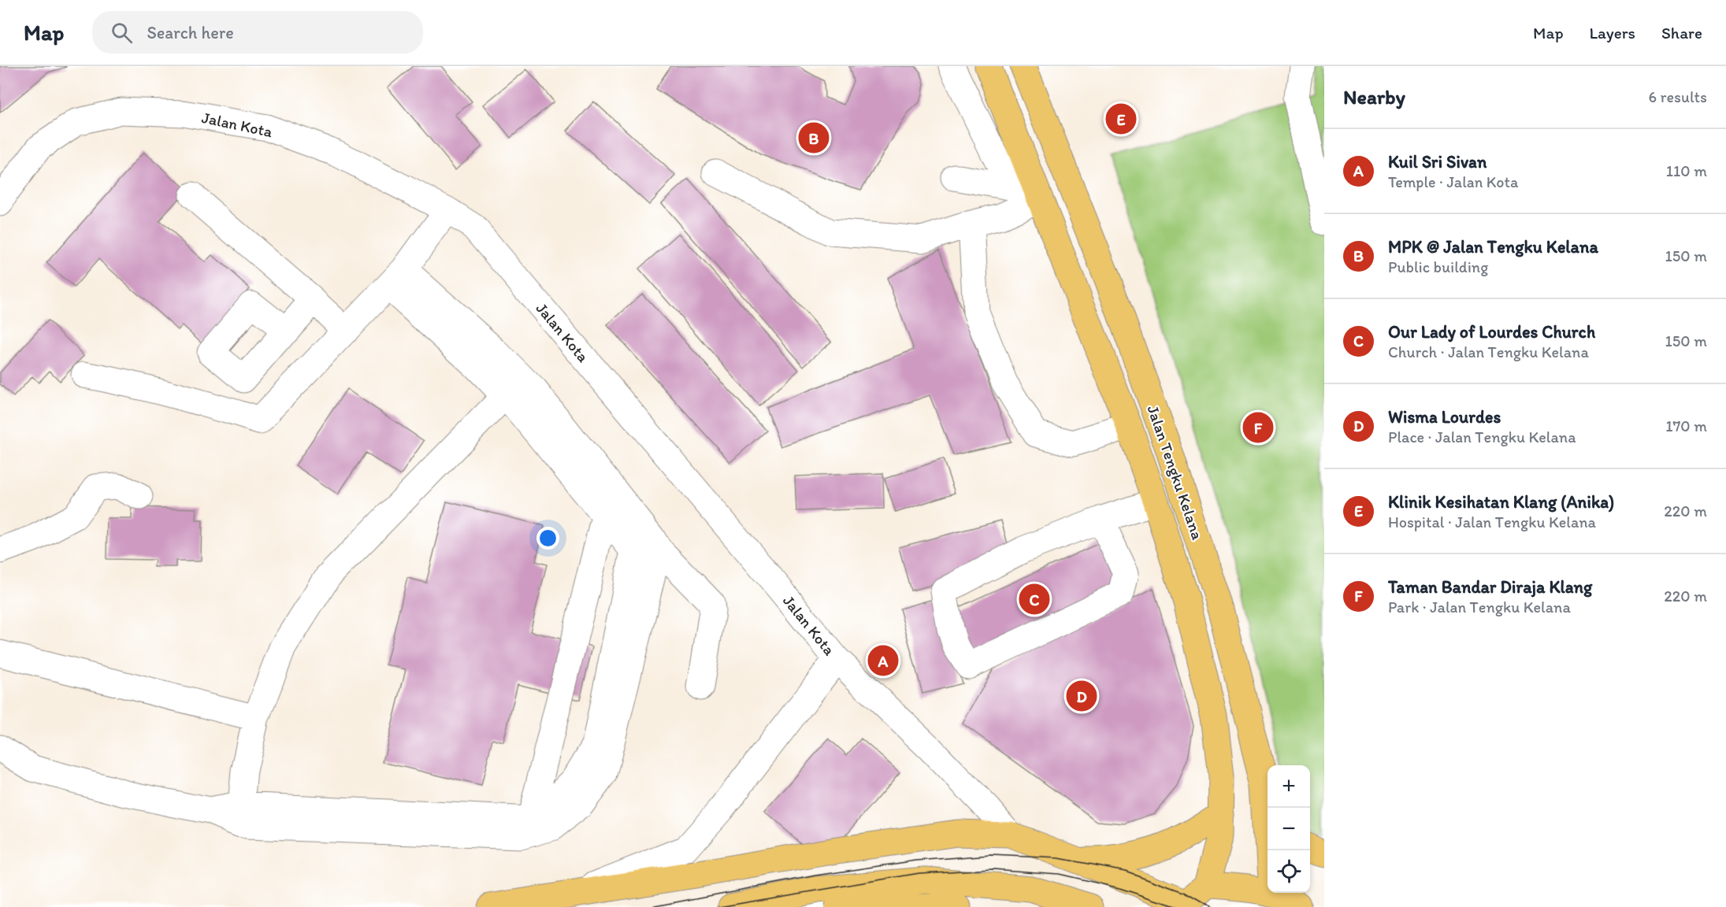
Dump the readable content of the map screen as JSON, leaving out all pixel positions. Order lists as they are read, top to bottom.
{
  "streets": {
    "highway": ["Jalan Tengku Kelana"],
    "street": ["Jalan Kota"]
  },
  "page": {
    "header": "Map",
    "search": "Search here",
    "nav": ["Map", "Layers", "Share"],
    "heading": ["Nearby", "6 results"],
    "pins": [
      "E",
      "B",
      "F",
      "C",
      "A",
      "D"
    ],
    "list": [
      {
        "mark": "A",
        "name": "Kuil Sri Sivan",
        "note": "Temple · Jalan Kota",
        "value": "110 m"
      },
      {
        "mark": "B",
        "name": "MPK @ Jalan Tengku Kelana",
        "note": "Public building",
        "value": "150 m"
      },
      {
        "mark": "C",
        "name": "Our Lady of Lourdes Church",
        "note": "Church · Jalan Tengku Kelana",
        "value": "150 m"
      },
      {
        "mark": "D",
        "name": "Wisma Lourdes",
        "note": "Place · Jalan Tengku Kelana",
        "value": "170 m"
      },
      {
        "mark": "E",
        "name": "Klinik Kesihatan Klang (Anika)",
        "note": "Hospital · Jalan Tengku Kelana",
        "value": "220 m"
      },
      {
        "mark": "F",
        "name": "Taman Bandar Diraja Klang",
        "note": "Park · Jalan Tengku Kelana",
        "value": "220 m"
      }
    ],
    "map_buttons": ["+", "−"]
  }
}
